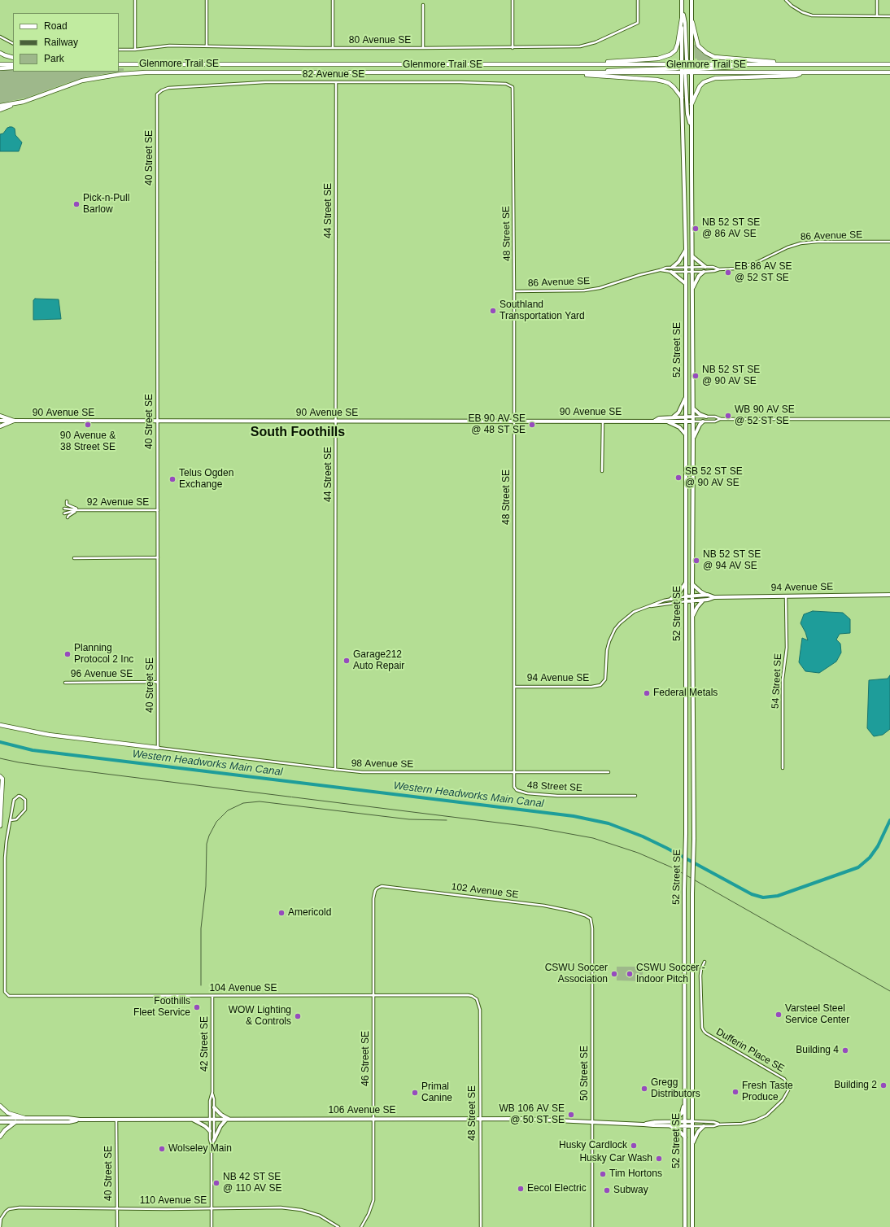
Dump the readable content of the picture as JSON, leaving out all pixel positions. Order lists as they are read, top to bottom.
{
  "streets": {
    "main road": [
      "Glenmore Trail SE",
      "52 Street SE",
      "90 Avenue SE",
      "94 Avenue SE",
      "106 Avenue SE"
    ],
    "street": [
      "80 Avenue SE",
      "82 Avenue SE",
      "40 Street SE",
      "44 Street SE",
      "48 Street SE",
      "86 Avenue SE",
      "92 Avenue SE",
      "96 Avenue SE",
      "54 Street SE",
      "98 Avenue SE",
      "102 Avenue SE",
      "104 Avenue SE",
      "42 Street SE",
      "Dufferin Place SE",
      "46 Street SE",
      "50 Street SE",
      "110 Avenue SE"
    ]
  },
  "crossings": [
    ["Glenmore Trail SE", "52 Street SE"],
    ["82 Avenue SE", "40 Street SE"],
    ["82 Avenue SE", "44 Street SE"],
    ["82 Avenue SE", "48 Street SE"],
    ["40 Street SE", "90 Avenue SE"],
    ["40 Street SE", "92 Avenue SE"],
    ["40 Street SE", "96 Avenue SE"],
    ["40 Street SE", "98 Avenue SE"],
    ["40 Street SE", "106 Avenue SE"],
    ["40 Street SE", "110 Avenue SE"],
    ["44 Street SE", "90 Avenue SE"],
    ["44 Street SE", "98 Avenue SE"],
    ["48 Street SE", "86 Avenue SE"],
    ["48 Street SE", "90 Avenue SE"],
    ["48 Street SE", "94 Avenue SE"],
    ["48 Street SE", "98 Avenue SE"],
    ["48 Street SE", "104 Avenue SE"],
    ["48 Street SE", "106 Avenue SE"],
    ["86 Avenue SE", "52 Street SE"],
    ["52 Street SE", "90 Avenue SE"],
    ["52 Street SE", "94 Avenue SE"],
    ["52 Street SE", "Dufferin Place SE"],
    ["52 Street SE", "106 Avenue SE"],
    ["94 Avenue SE", "54 Street SE"],
    ["102 Avenue SE", "46 Street SE"],
    ["102 Avenue SE", "50 Street SE"],
    ["104 Avenue SE", "42 Street SE"],
    ["104 Avenue SE", "46 Street SE"],
    ["42 Street SE", "106 Avenue SE"],
    ["42 Street SE", "110 Avenue SE"],
    ["Dufferin Place SE", "106 Avenue SE"],
    ["46 Street SE", "106 Avenue SE"],
    ["50 Street SE", "106 Avenue SE"]
  ],
  "districts": ["South Foothills"],
  "water": ["Western Headworks Main Canal"],
  "places": [
    "Pick-n-Pull Barlow",
    "NB 52 ST SE @ 86 AV SE",
    "EB 86 AV SE @ 52 ST SE",
    "Southland Transportation Yard",
    "NB 52 ST SE @ 90 AV SE",
    "WB 90 AV SE @ 52 ST SE",
    "90 Avenue & 38 Street SE",
    "EB 90 AV SE @ 48 ST SE",
    "SB 52 ST SE @ 90 AV SE",
    "Telus Ogden Exchange",
    "NB 52 ST SE @ 94 AV SE",
    "Planning Protocol 2 Inc",
    "Garage212 Auto Repair",
    "Federal Metals",
    "Americold",
    "CSWU Soccer Association",
    "CSWU Soccer - Indoor Pitch",
    "Foothills Fleet Service",
    "Varsteel Steel Service Center",
    "WOW Lighting & Controls",
    "Building 4",
    "Building 2",
    "Gregg Distributors",
    "Fresh Taste Produce",
    "Primal Canine",
    "WB 106 AV SE @ 50 ST SE",
    "Husky Cardlock",
    "Wolseley Main",
    "Husky Car Wash",
    "Tim Hortons",
    "NB 42 ST SE @ 110 AV SE",
    "Eecol Electric",
    "Subway"
  ],
  "legend": ["Road", "Railway", "Park"]
}
